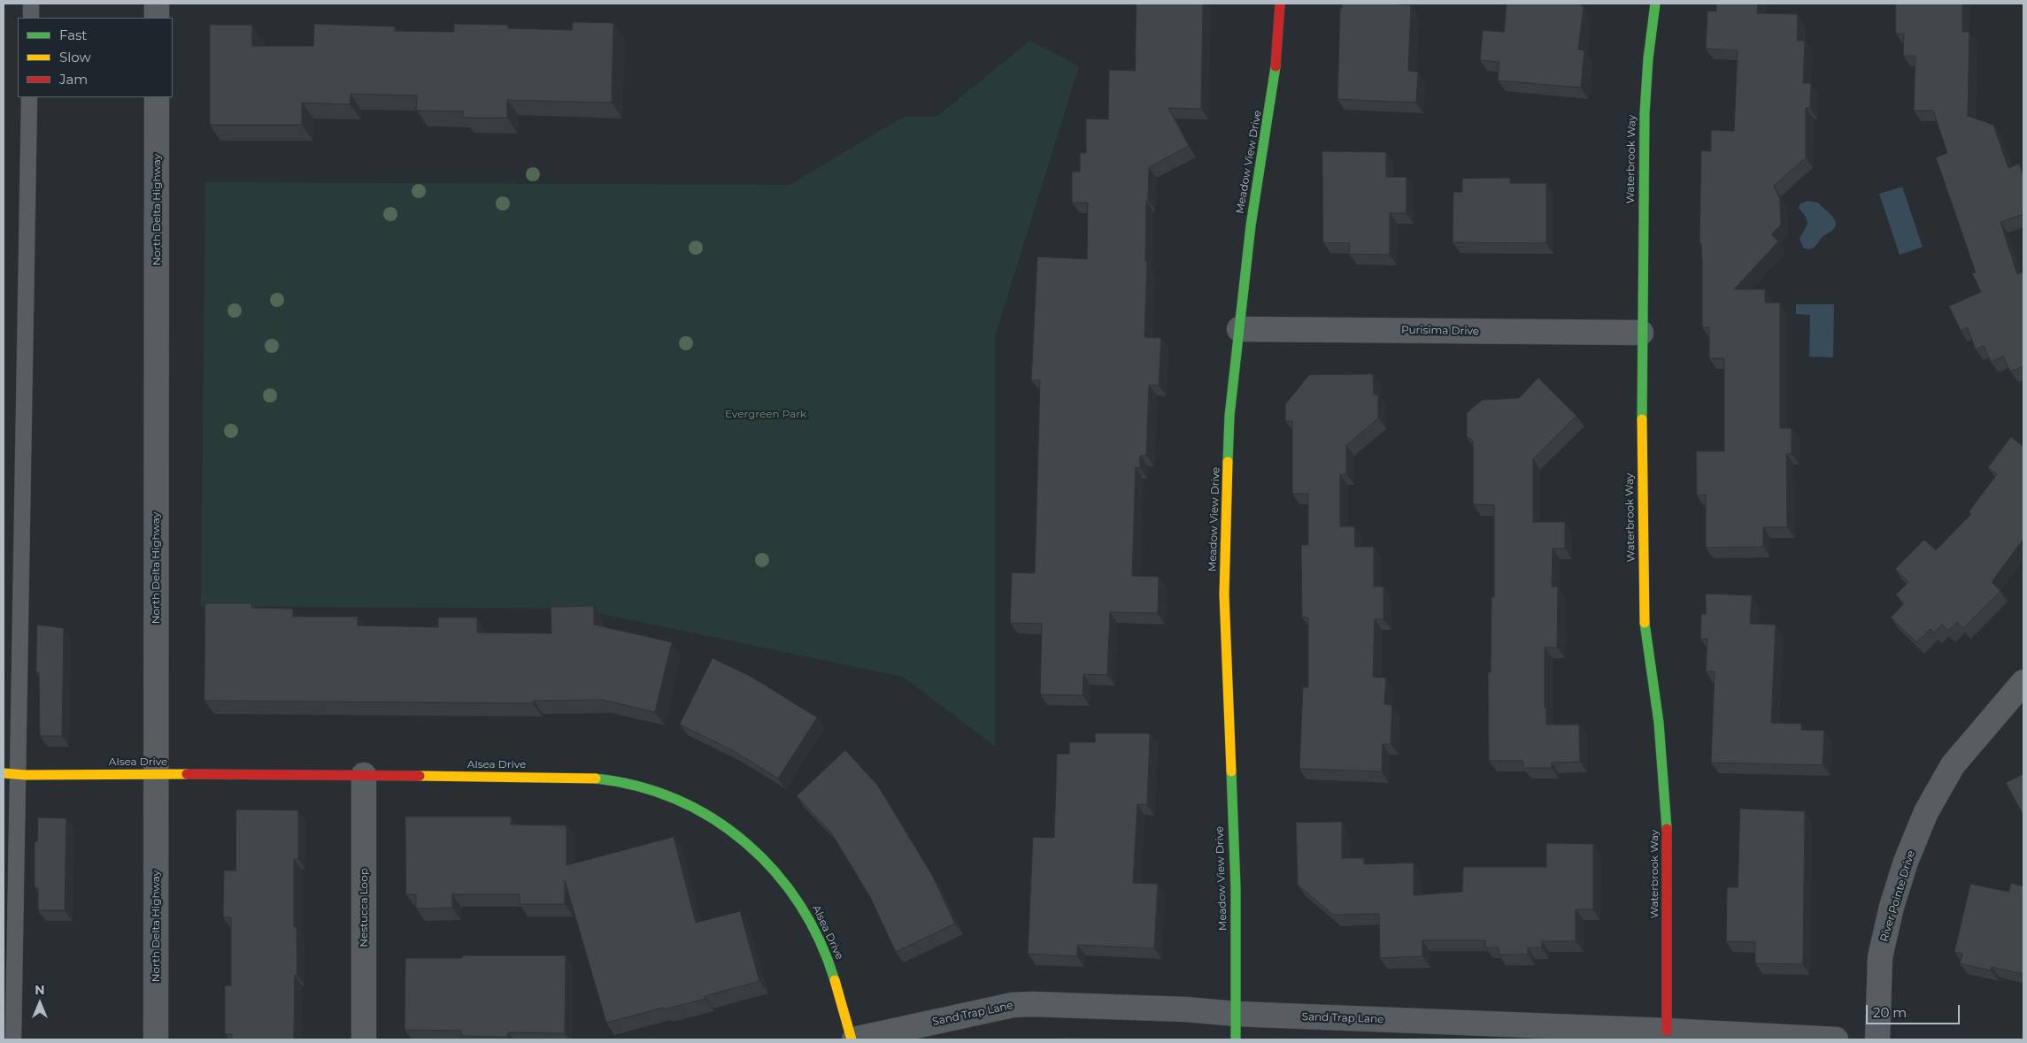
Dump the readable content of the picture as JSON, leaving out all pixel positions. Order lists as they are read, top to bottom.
{
  "streets": {
    "street": [
      "Waterbrook Way",
      "Meadow View Drive",
      "North Delta Highway",
      "Purisima Drive",
      "Alsea Drive",
      "River Pointe Drive",
      "Nestucca Loop",
      "Sand Trap Lane"
    ]
  },
  "crossings": [
    ["Waterbrook Way", "Purisima Drive"],
    ["Waterbrook Way", "Sand Trap Lane"],
    ["Meadow View Drive", "Purisima Drive"],
    ["Meadow View Drive", "Sand Trap Lane"],
    ["North Delta Highway", "Alsea Drive"],
    ["Alsea Drive", "Nestucca Loop"],
    ["Alsea Drive", "Sand Trap Lane"]
  ],
  "parks": ["Evergreen Park"],
  "legend": ["Fast", "Slow", "Jam"],
  "scale_bar": "20 m",
  "north": "top"
}
